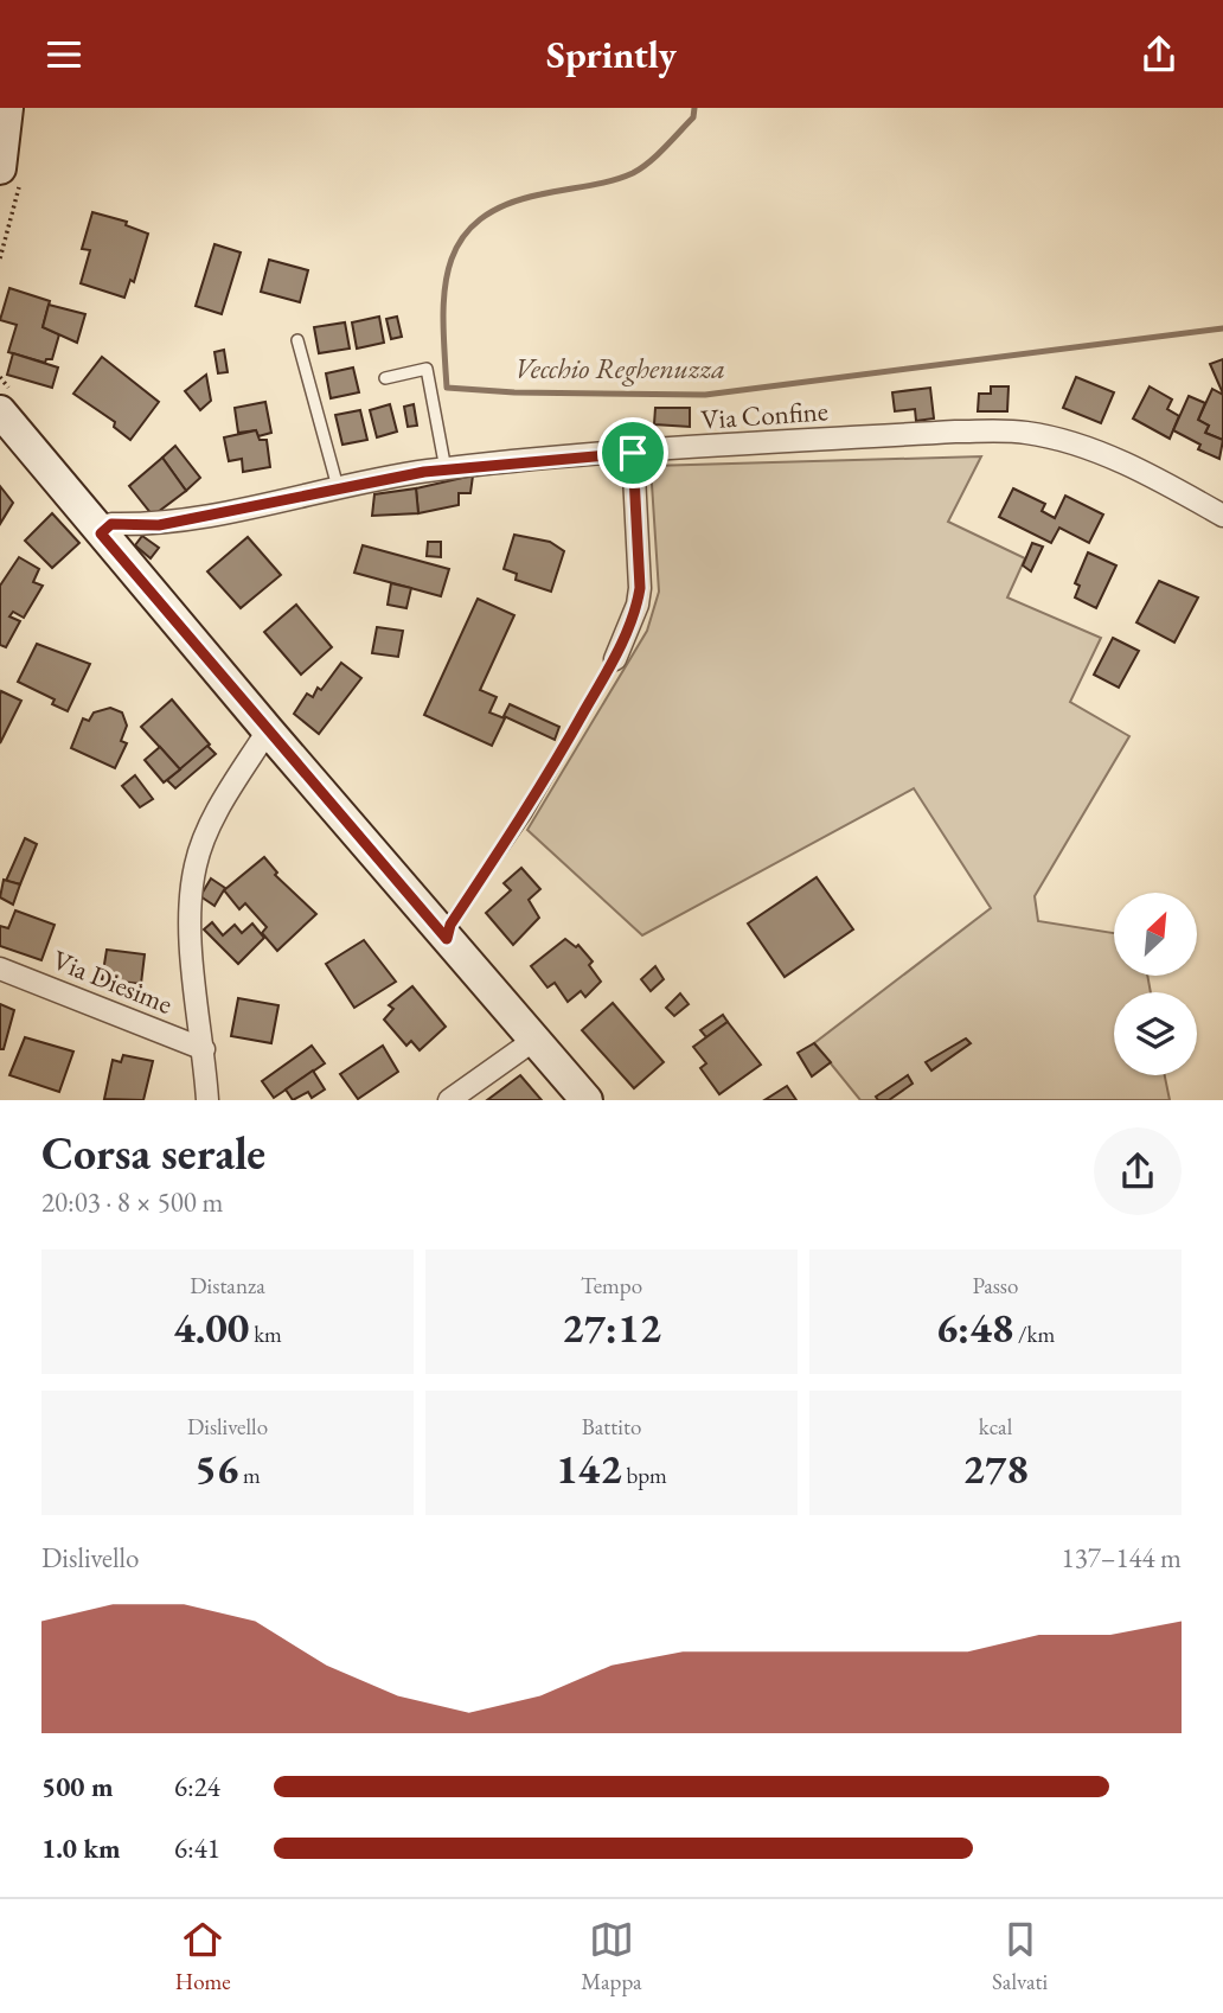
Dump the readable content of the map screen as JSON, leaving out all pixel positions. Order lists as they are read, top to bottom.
{
  "streets": {
    "street": ["Via Confine", "Via Diesime"]
  },
  "water": ["Vecchio Reghenuzza"],
  "north": "top right",
  "page": {
    "header": "Sprintly",
    "heading": ["Corsa serale", "20:03 · 8 × 500 m"],
    "stats": [
      ["Distanza", "4.00 km"],
      ["Tempo", "27:12"],
      ["Passo", "6:48 /km"],
      ["Dislivello", "56 m"],
      ["Battito", "142 bpm"],
      ["kcal", "278"]
    ],
    "chart": ["Dislivello", "137–144 m"],
    "list": [
      {
        "name": "500 m",
        "note": "6:24"
      },
      {
        "name": "1.0 km",
        "note": "6:41"
      }
    ],
    "tabs": ["Home", "Mappa", "Salvati"]
  }
}
